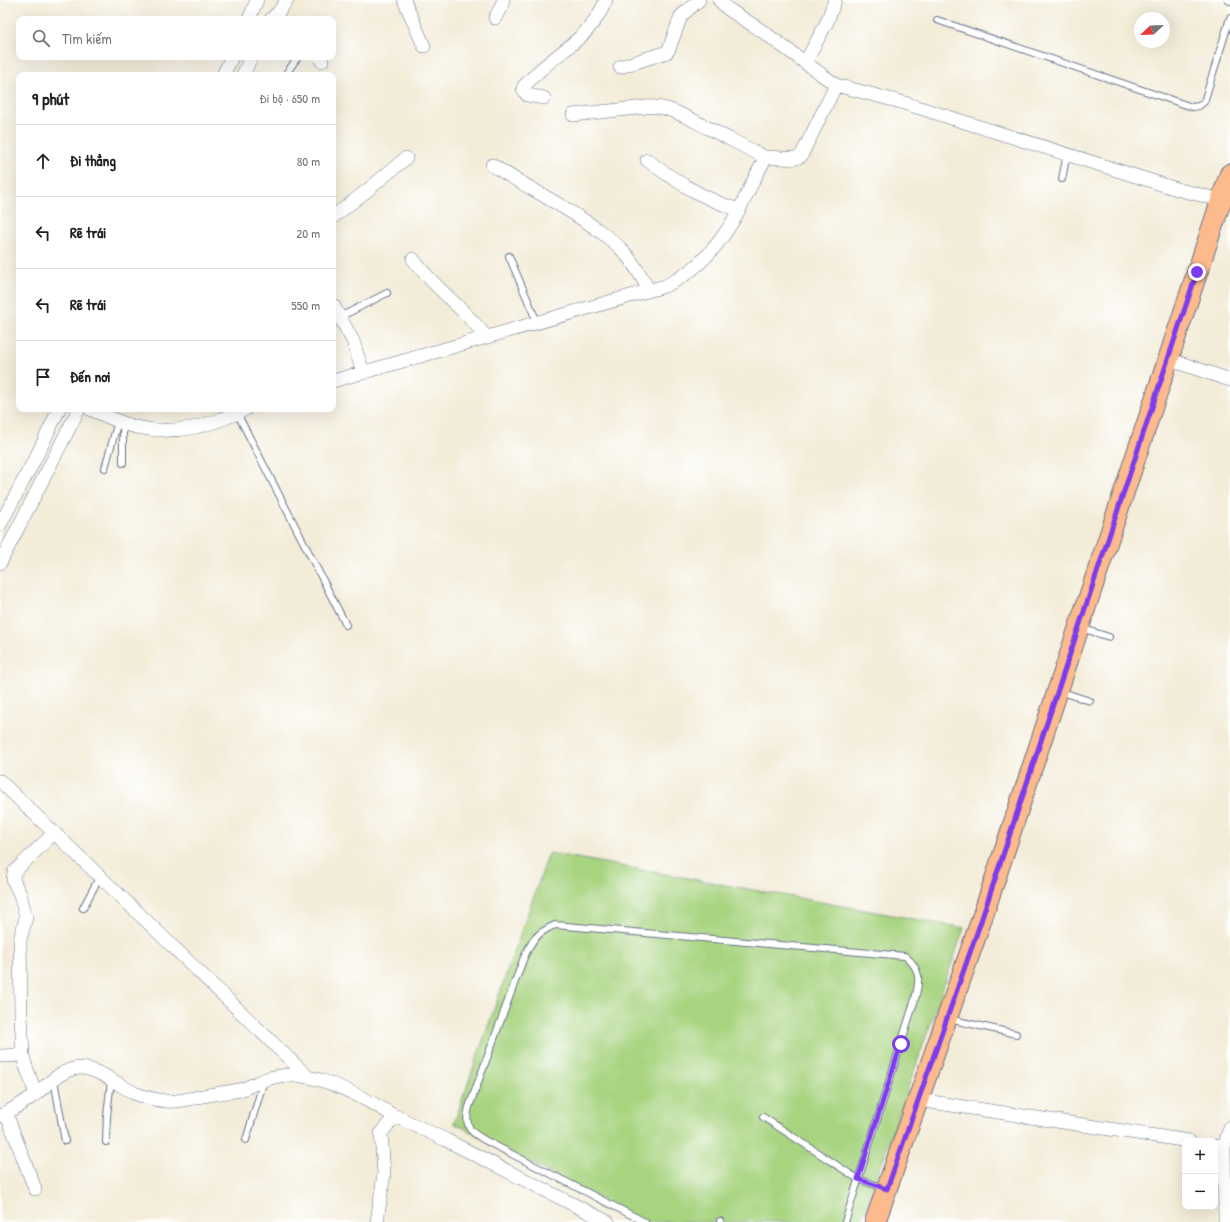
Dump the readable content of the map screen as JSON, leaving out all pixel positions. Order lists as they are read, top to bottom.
{
  "north": "bottom left",
  "page": {
    "search": "Tìm kiếm",
    "heading": ["9 phút", "Đi bộ · 650 m"],
    "list": [
      ["Đi thẳng", "80 m"],
      ["Rẽ trái", "20 m"],
      ["Rẽ trái", "550 m"],
      "Đến nơi"
    ],
    "map_buttons": ["+", "−"]
  }
}
